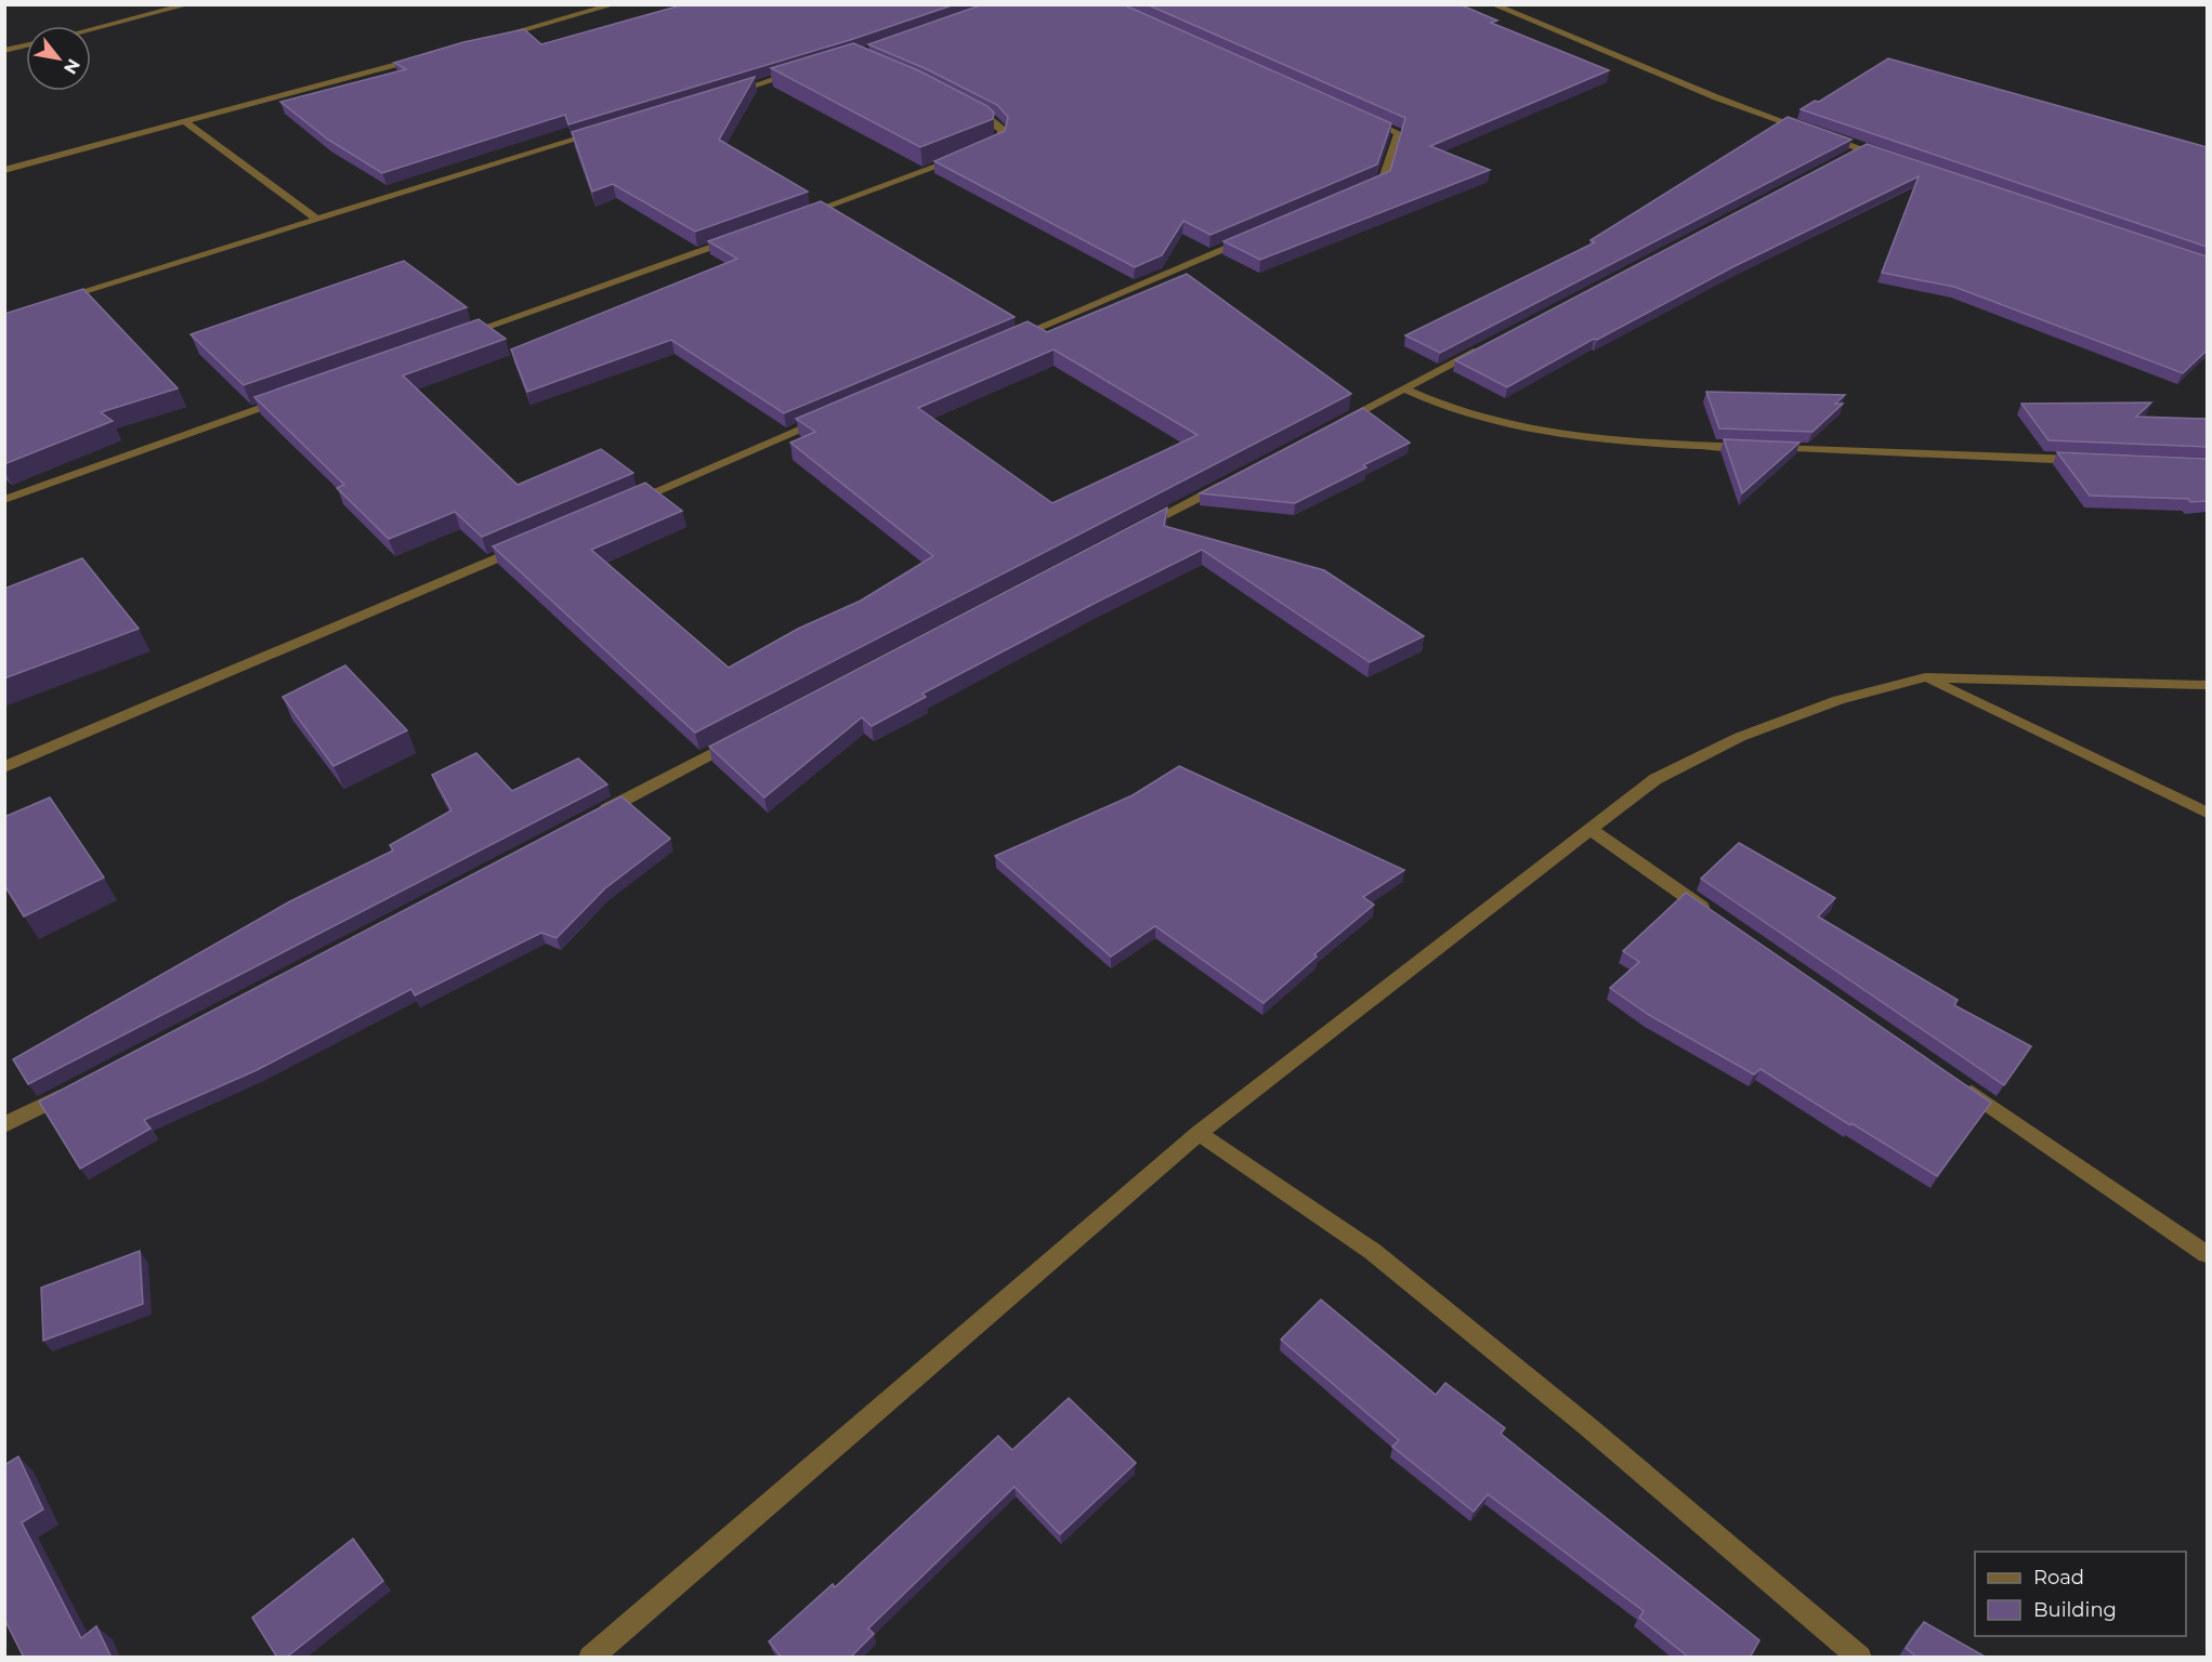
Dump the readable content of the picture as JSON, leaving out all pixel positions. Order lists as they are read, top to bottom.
{
  "legend": ["Road", "Building"],
  "north": "bottom right"
}
